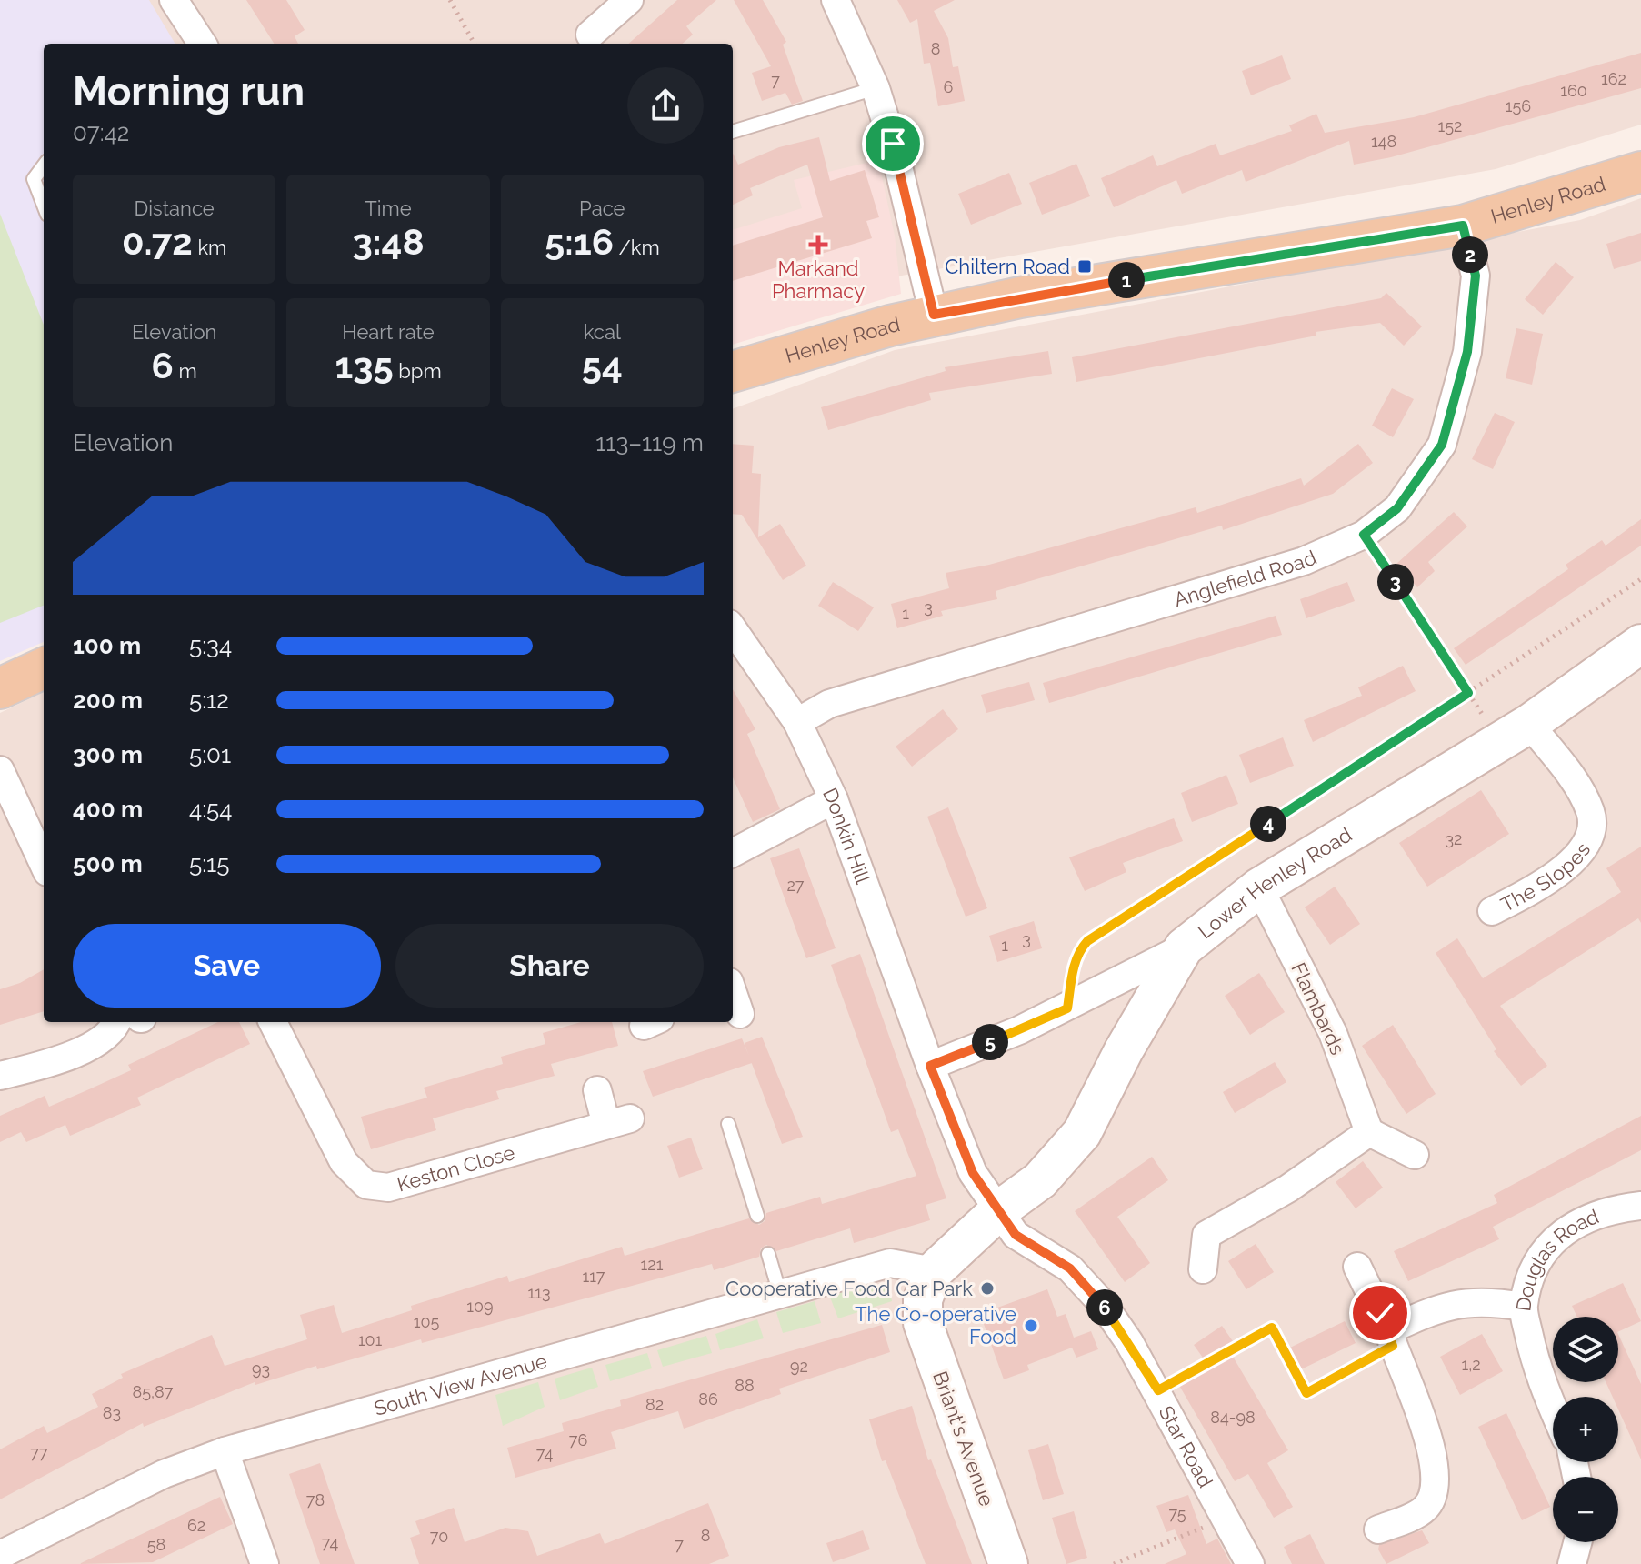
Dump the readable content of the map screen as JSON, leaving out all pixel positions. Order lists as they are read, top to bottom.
{
  "streets": {
    "main road": ["Henley Road", "Lower Henley Road", "Briant's Avenue"],
    "street": [
      "Anglefield Road",
      "Donkin Hill",
      "The Slopes",
      "Flambards",
      "Keston Close",
      "Douglas Road",
      "South View Avenue",
      "Star Road"
    ]
  },
  "crossings": [
    ["Henley Road", "Anglefield Road"],
    ["Anglefield Road", "Donkin Hill"],
    ["Donkin Hill", "Lower Henley Road"],
    ["Donkin Hill", "Star Road"],
    ["The Slopes", "Lower Henley Road"],
    ["Lower Henley Road", "Flambards"],
    ["Lower Henley Road", "Star Road"],
    ["South View Avenue", "Briant's Avenue"]
  ],
  "places": {
    "health": ["Markand Pharmacy"],
    "transit": ["Chiltern Road"],
    "other": ["Cooperative Food Car Park", "The Co-operative Food"]
  },
  "house_numbers": [
    "8",
    "162",
    "7",
    "6",
    "160",
    "156",
    "152",
    "148",
    "3",
    "1",
    "32",
    "27",
    "3",
    "1",
    "121",
    "117",
    "113",
    "109",
    "105",
    "101",
    "1,2",
    "92",
    "93",
    "88",
    "85,87",
    "86",
    "82",
    "83",
    "84-98",
    "76",
    "77",
    "74",
    "78",
    "75",
    "62",
    "8",
    "70",
    "74",
    "58",
    "7"
  ],
  "page": {
    "heading": ["Morning run", "07:42"],
    "stats": [
      ["Distance", "0.72 km"],
      ["Time", "3:48"],
      ["Pace", "5:16 /km"],
      ["Elevation", "6 m"],
      ["Heart rate", "135 bpm"],
      ["kcal", "54"]
    ],
    "pins": [
      "2",
      "1",
      "3",
      "4",
      "5",
      "6"
    ],
    "chart": ["Elevation", "113–119 m"],
    "list": [
      {
        "name": "100 m",
        "note": "5:34"
      },
      {
        "name": "200 m",
        "note": "5:12"
      },
      {
        "name": "300 m",
        "note": "5:01"
      },
      {
        "name": "400 m",
        "note": "4:54"
      },
      {
        "name": "500 m",
        "note": "5:15"
      }
    ],
    "buttons": ["Save", "Share"],
    "map_buttons": ["+", "−"]
  }
}
